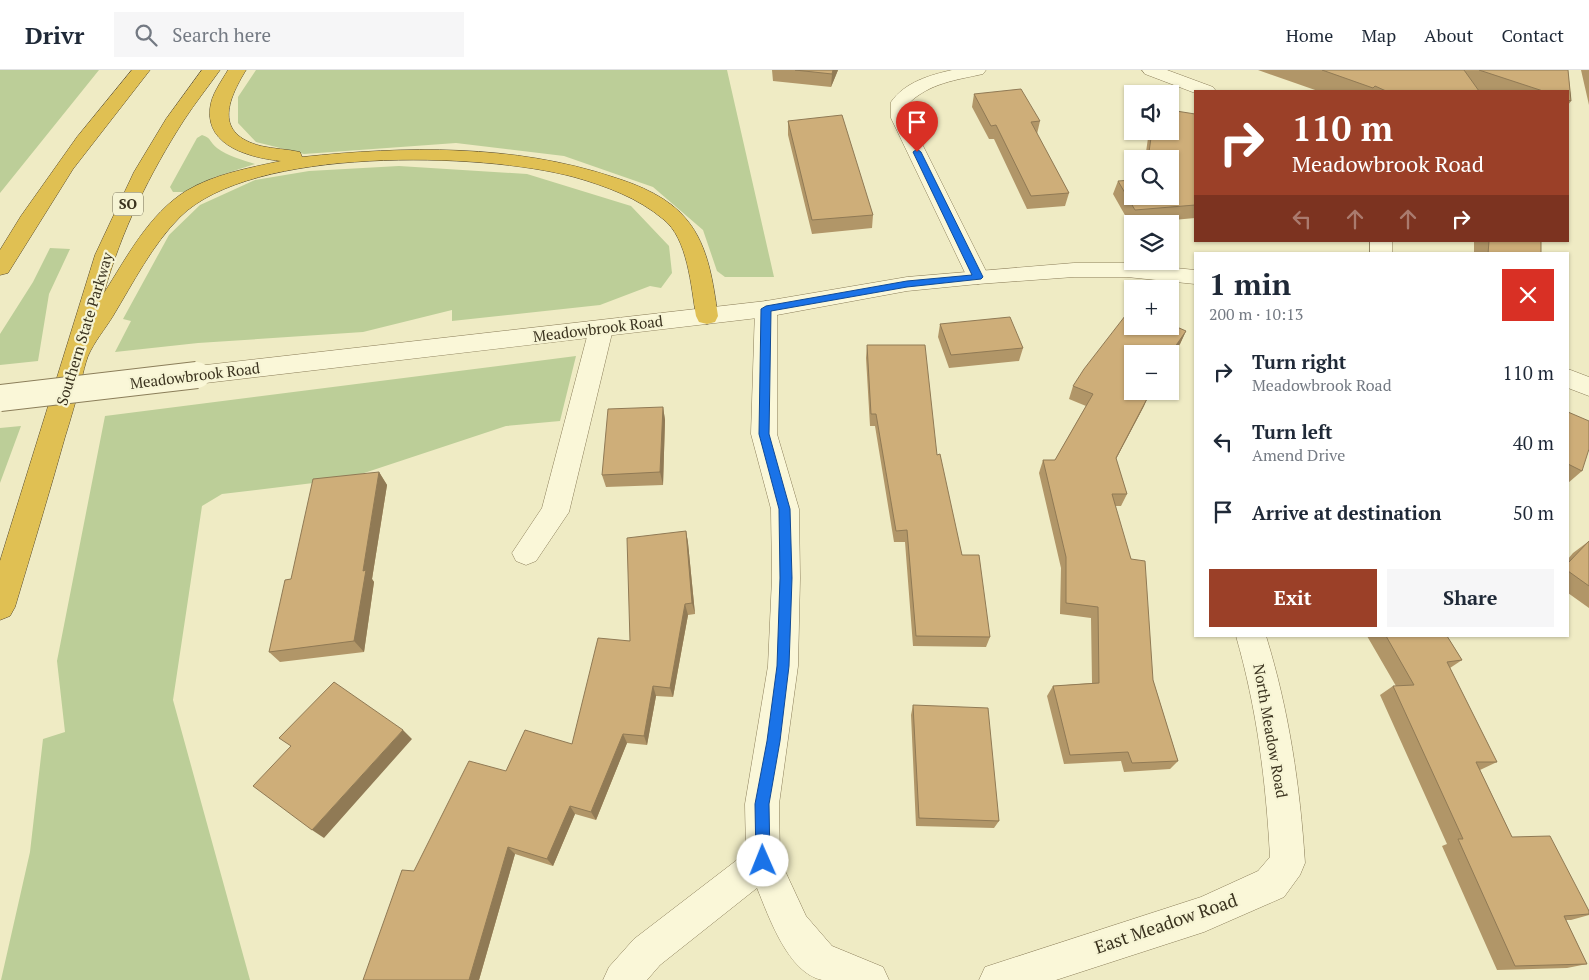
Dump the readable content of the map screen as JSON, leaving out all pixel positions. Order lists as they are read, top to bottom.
{
  "streets": {
    "highway": ["SO", "Southern State Parkway"],
    "street": ["Meadowbrook Road", "North Meadow Road", "East Meadow Road"]
  },
  "crossings": [
    ["North Meadow Road", "East Meadow Road"]
  ],
  "page": {
    "header": "Drivr",
    "search": "Search here",
    "nav": [
      "Home",
      "Map",
      "About",
      "Contact"
    ],
    "map_buttons": ["+", "−"],
    "turn": ["110 m", "Meadowbrook Road"],
    "heading": ["1 min", "200 m · 10:13"],
    "list": [
      {
        "name": "Turn right",
        "note": "Meadowbrook Road",
        "value": "110 m"
      },
      {
        "name": "Turn left",
        "note": "Amend Drive",
        "value": "40 m"
      },
      {
        "name": "Arrive at destination",
        "value": "50 m"
      }
    ],
    "buttons": ["Exit", "Share"]
  }
}
